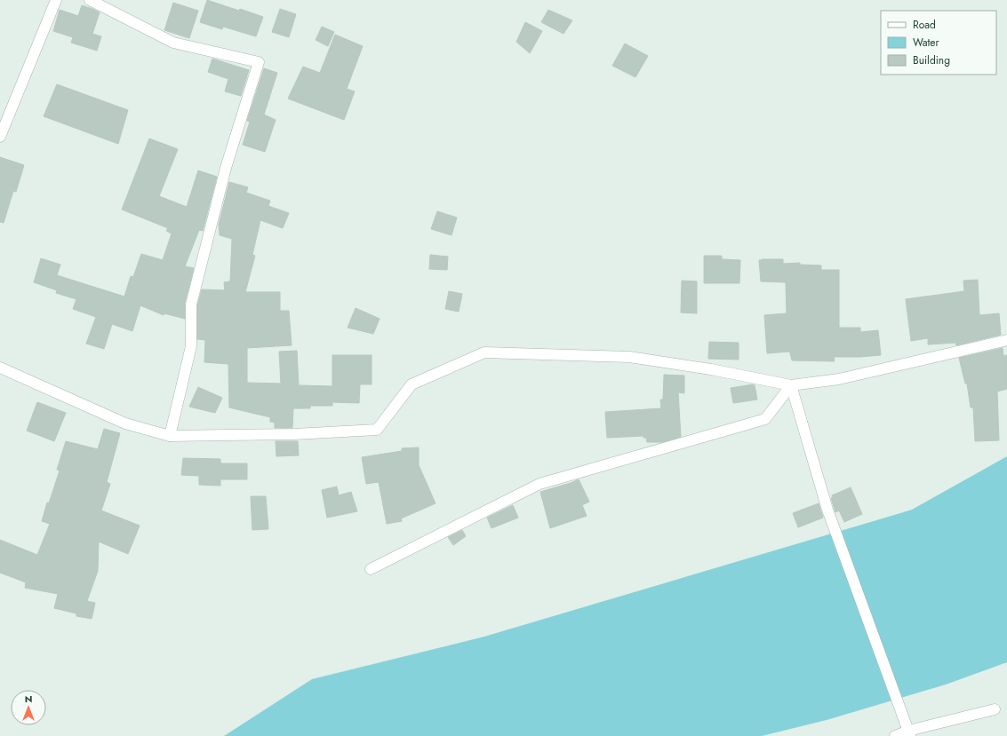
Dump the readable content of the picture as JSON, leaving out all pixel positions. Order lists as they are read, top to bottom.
{
  "legend": ["Road", "Water", "Building"],
  "north": "top"
}
